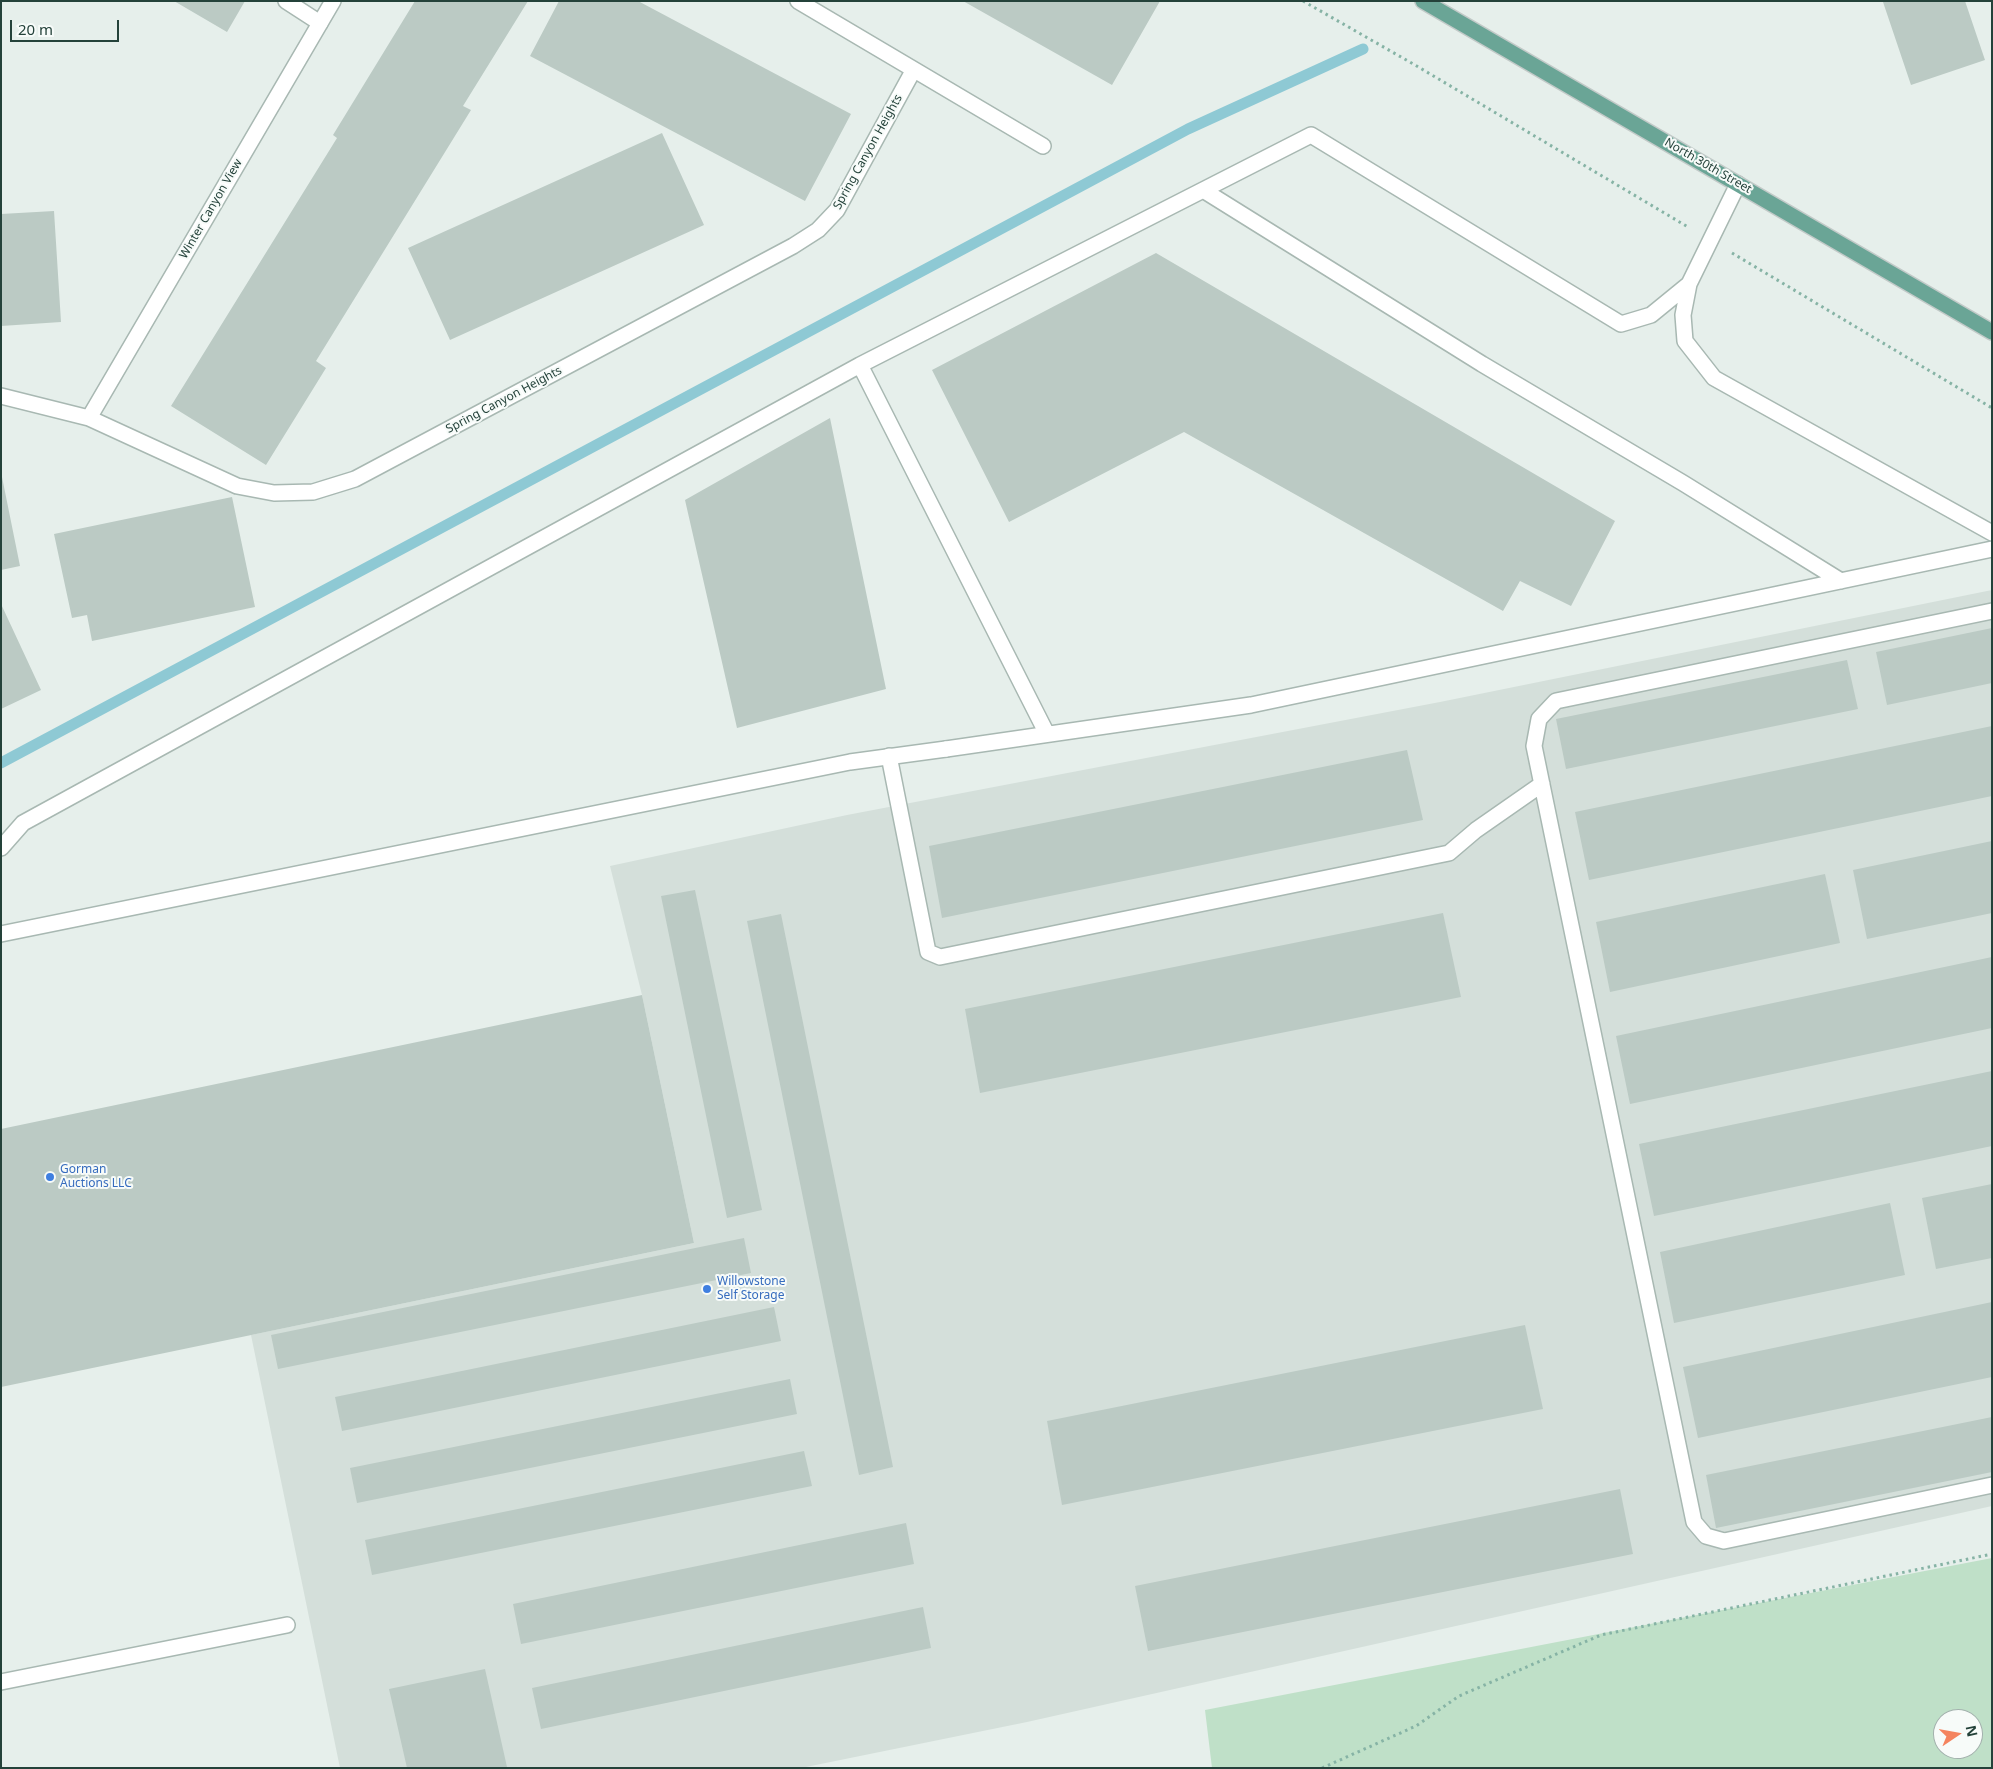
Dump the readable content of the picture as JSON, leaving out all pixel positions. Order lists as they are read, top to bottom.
{
  "streets": {
    "main road": ["North 30th Street"],
    "street": ["Spring Canyon Heights", "Winter Canyon View"]
  },
  "crossings": [
    ["Spring Canyon Heights", "Winter Canyon View"]
  ],
  "places": ["Gorman Auctions LLC", "Willowstone Self Storage"],
  "scale_bar": "20 m",
  "north": "right"
}
